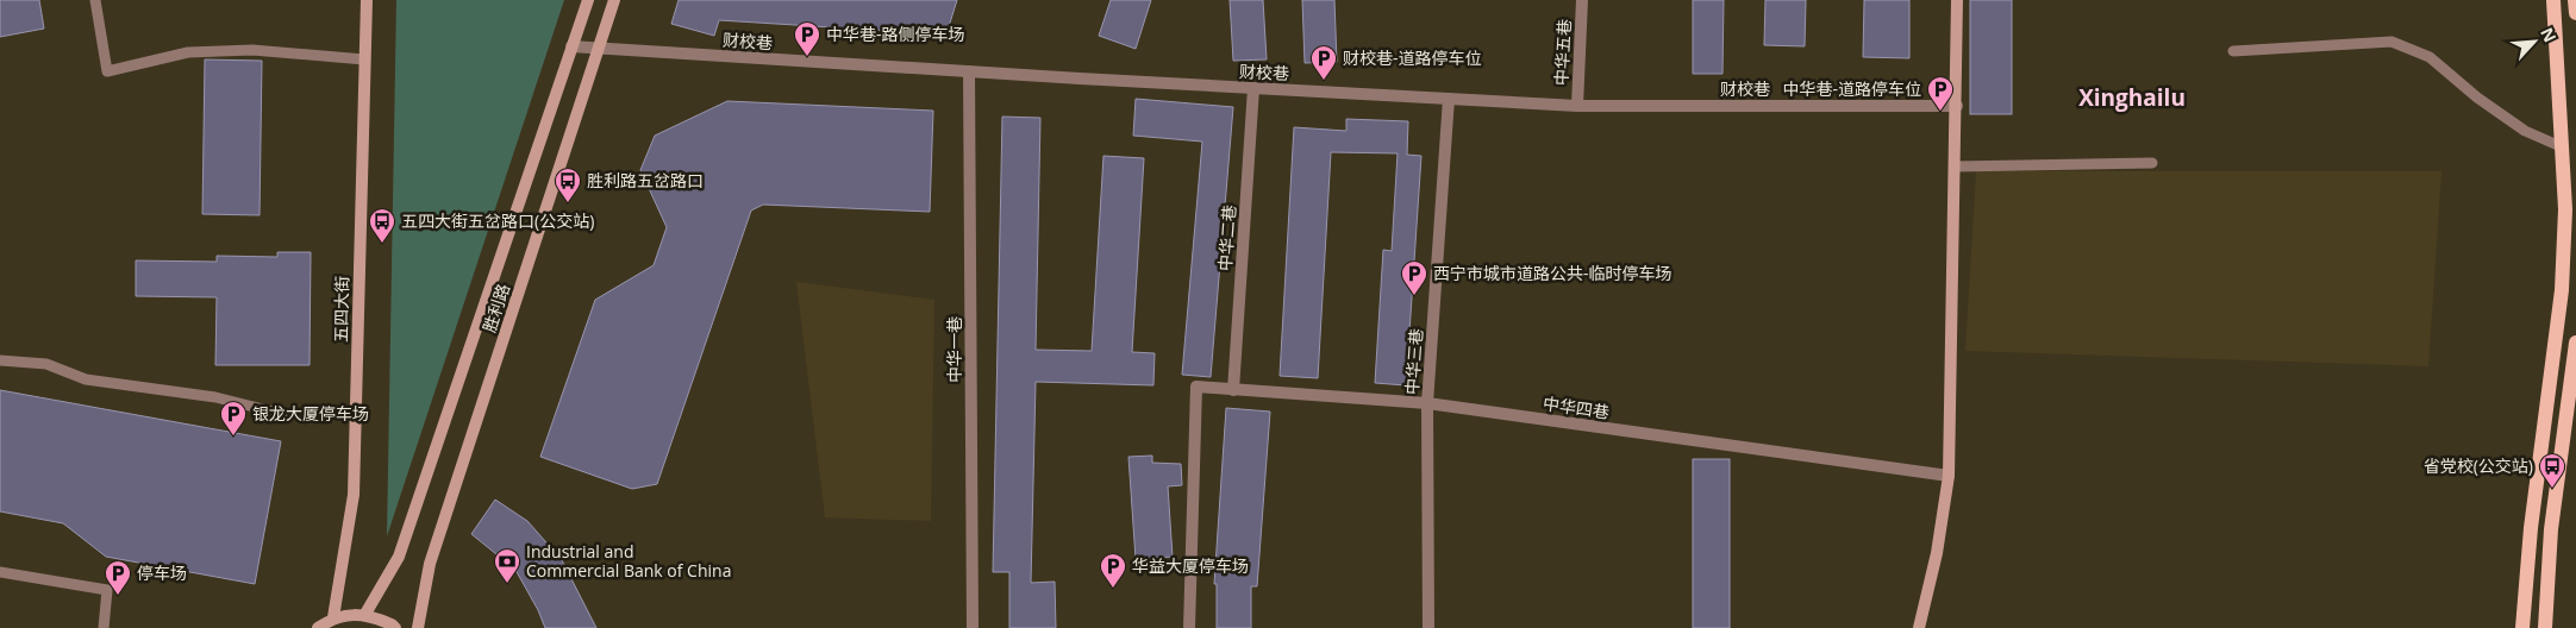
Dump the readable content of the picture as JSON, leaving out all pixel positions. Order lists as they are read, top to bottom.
{
  "streets": {
    "main road": ["胜利路", "五四大街"],
    "street": [
      "财校巷",
      "中华五巷",
      "中华二巷",
      "中华一巷",
      "中华三巷",
      "中华四巷"
    ]
  },
  "crossings": [
    ["财校巷", "中华五巷"],
    ["财校巷", "中华二巷"],
    ["财校巷", "胜利路"],
    ["财校巷", "中华一巷"],
    ["财校巷", "中华三巷"],
    ["中华二巷", "中华四巷"],
    ["中华三巷", "中华四巷"]
  ],
  "districts": ["Xinghailu"],
  "places": {
    "parking": [
      "中华巷-路侧停车场",
      "财校巷-道路停车位",
      "中华巷-道路停车位",
      "西宁市城市道路公共-临时停车场",
      "银龙大厦停车场",
      "华益大厦停车场",
      "停车场"
    ],
    "bus stop": ["胜利路五岔路口", "五四大街五岔路口(公交站)", "省党校(公交站)"],
    "bank": ["Industrial and Commercial Bank of China"]
  },
  "north": "top right"
}
